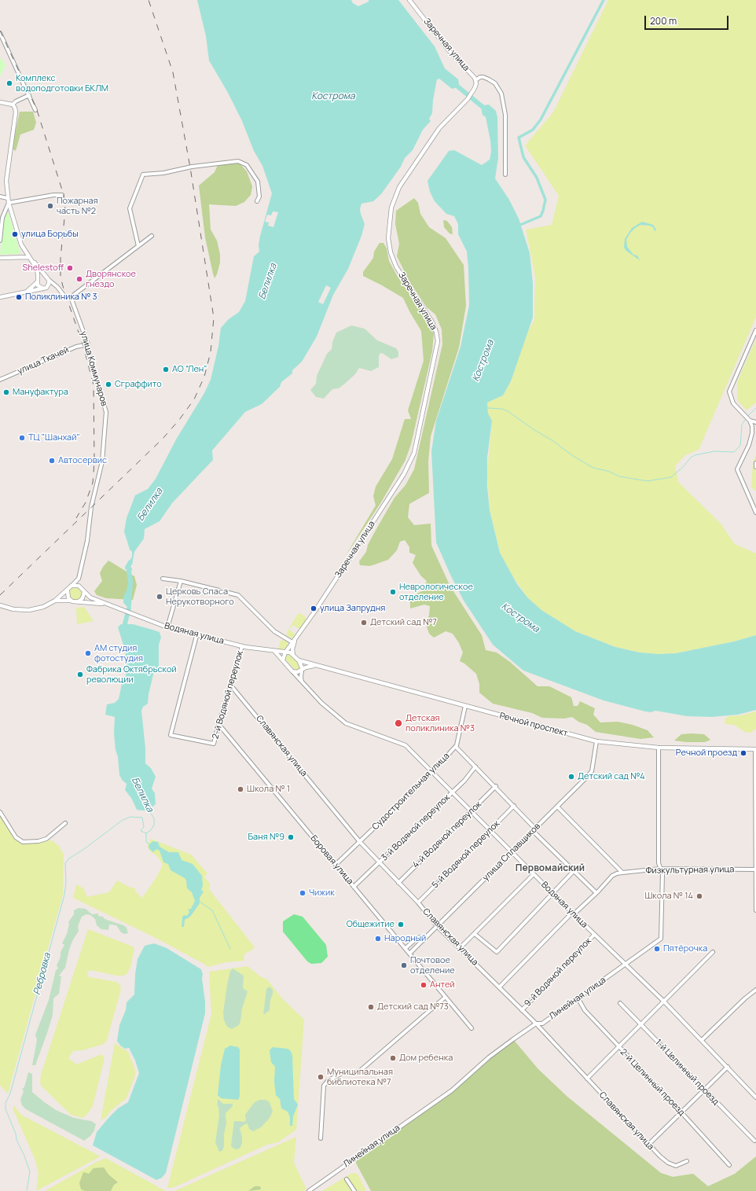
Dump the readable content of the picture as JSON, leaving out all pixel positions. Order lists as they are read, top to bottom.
{
  "streets": {
    "street": [
      "Заречная улица",
      "улица Ткачей",
      "улица Коммунаров",
      "Водяная улица",
      "2-й Водяной переулок",
      "Речной проспект",
      "Славянская улица",
      "Судостроительная улица",
      "3-й Водяной переулок",
      "4-й Водяной переулок",
      "улица Сплавщиков",
      "5-й Водяной переулок",
      "Боровая улица",
      "Физкультурная улица",
      "9-й Водяной переулок",
      "Линейная улица",
      "1-й Целинный проезд",
      "2-й Целинный проезд"
    ]
  },
  "crossings": [
    ["Заречная улица", "Водяная улица"],
    ["улица Ткачей", "улица Коммунаров"],
    ["Водяная улица", "2-й Водяной переулок"],
    ["Водяная улица", "Судостроительная улица"],
    ["Водяная улица", "3-й Водяной переулок"],
    ["Водяная улица", "4-й Водяной переулок"],
    ["Водяная улица", "улица Сплавщиков"],
    ["Водяная улица", "5-й Водяной переулок"],
    ["Водяная улица", "9-й Водяной переулок"],
    ["Водяная улица", "Линейная улица"],
    ["2-й Водяной переулок", "Славянская улица"],
    ["2-й Водяной переулок", "Боровая улица"],
    ["Речной проспект", "Судостроительная улица"],
    ["Речной проспект", "улица Сплавщиков"],
    ["Речной проспект", "Линейная улица"],
    ["Славянская улица", "Судостроительная улица"],
    ["Славянская улица", "3-й Водяной переулок"],
    ["Славянская улица", "4-й Водяной переулок"],
    ["Славянская улица", "улица Сплавщиков"],
    ["Славянская улица", "5-й Водяной переулок"],
    ["Славянская улица", "9-й Водяной переулок"],
    ["Славянская улица", "Линейная улица"],
    ["Судостроительная улица", "Боровая улица"],
    ["3-й Водяной переулок", "Боровая улица"],
    ["улица Сплавщиков", "Боровая улица"],
    ["Физкультурная улица", "Линейная улица"],
    ["Линейная улица", "2-й Целинный проезд"]
  ],
  "districts": ["Первомайский"],
  "water": ["Кострома", "Белилка", "Ребровка"],
  "places": [
    "Комплекс водоподготовки БКЛМ",
    "Пожарная часть №2",
    "улица Борьбы",
    "Shelestoff",
    "Дворянское гнездо",
    "Поликлиника № 3",
    "АО “Лен”",
    "Сграффито",
    "Мануфактура",
    "ТЦ \"Шанхай\"",
    "Автосервис",
    "Неврологическое отделение",
    "Церковь Спаса Нерукотворного",
    "улица Запрудня",
    "Детский сад №7",
    "АМ студия фотостудия",
    "Фабрика Октябрьской революции",
    "Детская поликлиника №3",
    "Речной проезд",
    "Детский сад №4",
    "Школа № 1",
    "Баня №9",
    "Чижик",
    "Школа № 14",
    "Общежитие",
    "Народный",
    "Пятёрочка",
    "Почтовое отделение",
    "Антей",
    "Детский сад №73",
    "Дом ребенка",
    "Муниципальная библиотека №7"
  ],
  "scale_bar": "200 m"
}
